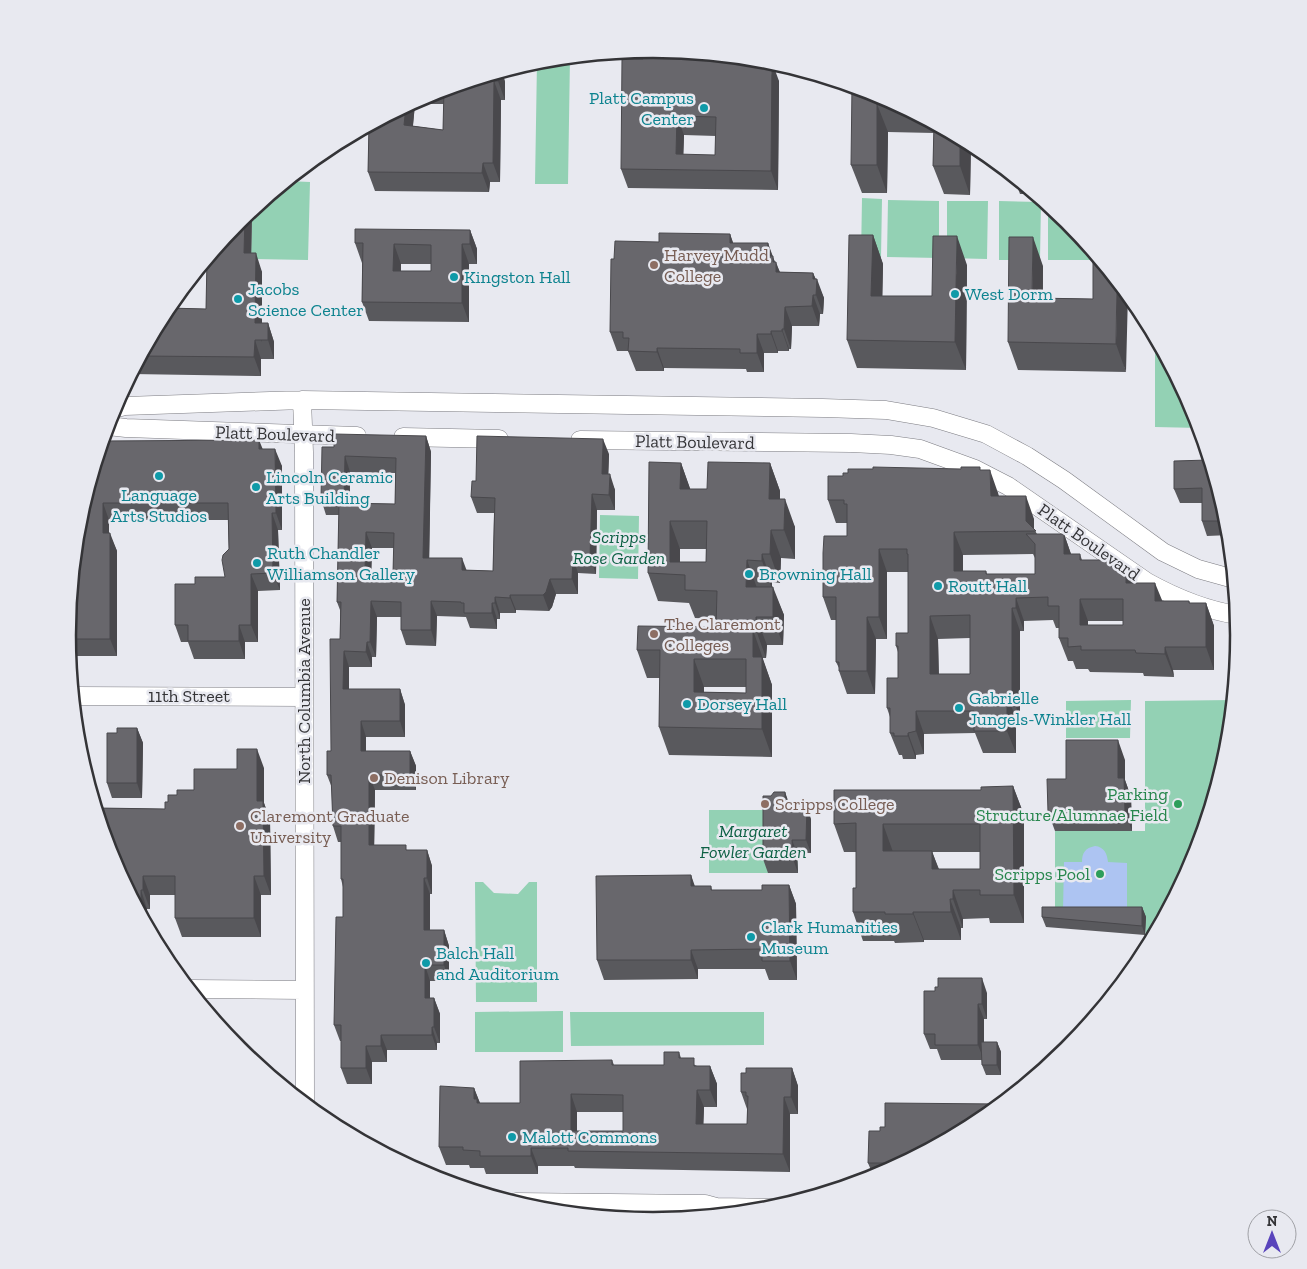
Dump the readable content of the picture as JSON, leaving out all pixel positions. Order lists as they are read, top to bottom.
{
  "streets": {
    "street": ["Platt Boulevard", "North Columbia Avenue", "11th Street"]
  },
  "crossings": [
    ["Platt Boulevard", "North Columbia Avenue"],
    ["North Columbia Avenue", "11th Street"]
  ],
  "parks": ["Scripps Rose Garden", "Margaret Fowler Garden"],
  "places": [
    "Platt Campus Center",
    "Harvey Mudd College",
    "Kingston Hall",
    "West Dorm",
    "Jacobs Science Center",
    "Language Arts Studios",
    "Lincoln Ceramic Arts Building",
    "Ruth Chandler Williamson Gallery",
    "Browning Hall",
    "Routt Hall",
    "The Claremont Colleges",
    "Dorsey Hall",
    "Gabrielle Jungels-Winkler Hall",
    "Denison Library",
    "Scripps College",
    "Parking Structure/Alumnae Field",
    "Claremont Graduate University",
    "Scripps Pool",
    "Clark Humanities Museum",
    "Balch Hall and Auditorium",
    "Malott Commons"
  ],
  "north": "top"
}
